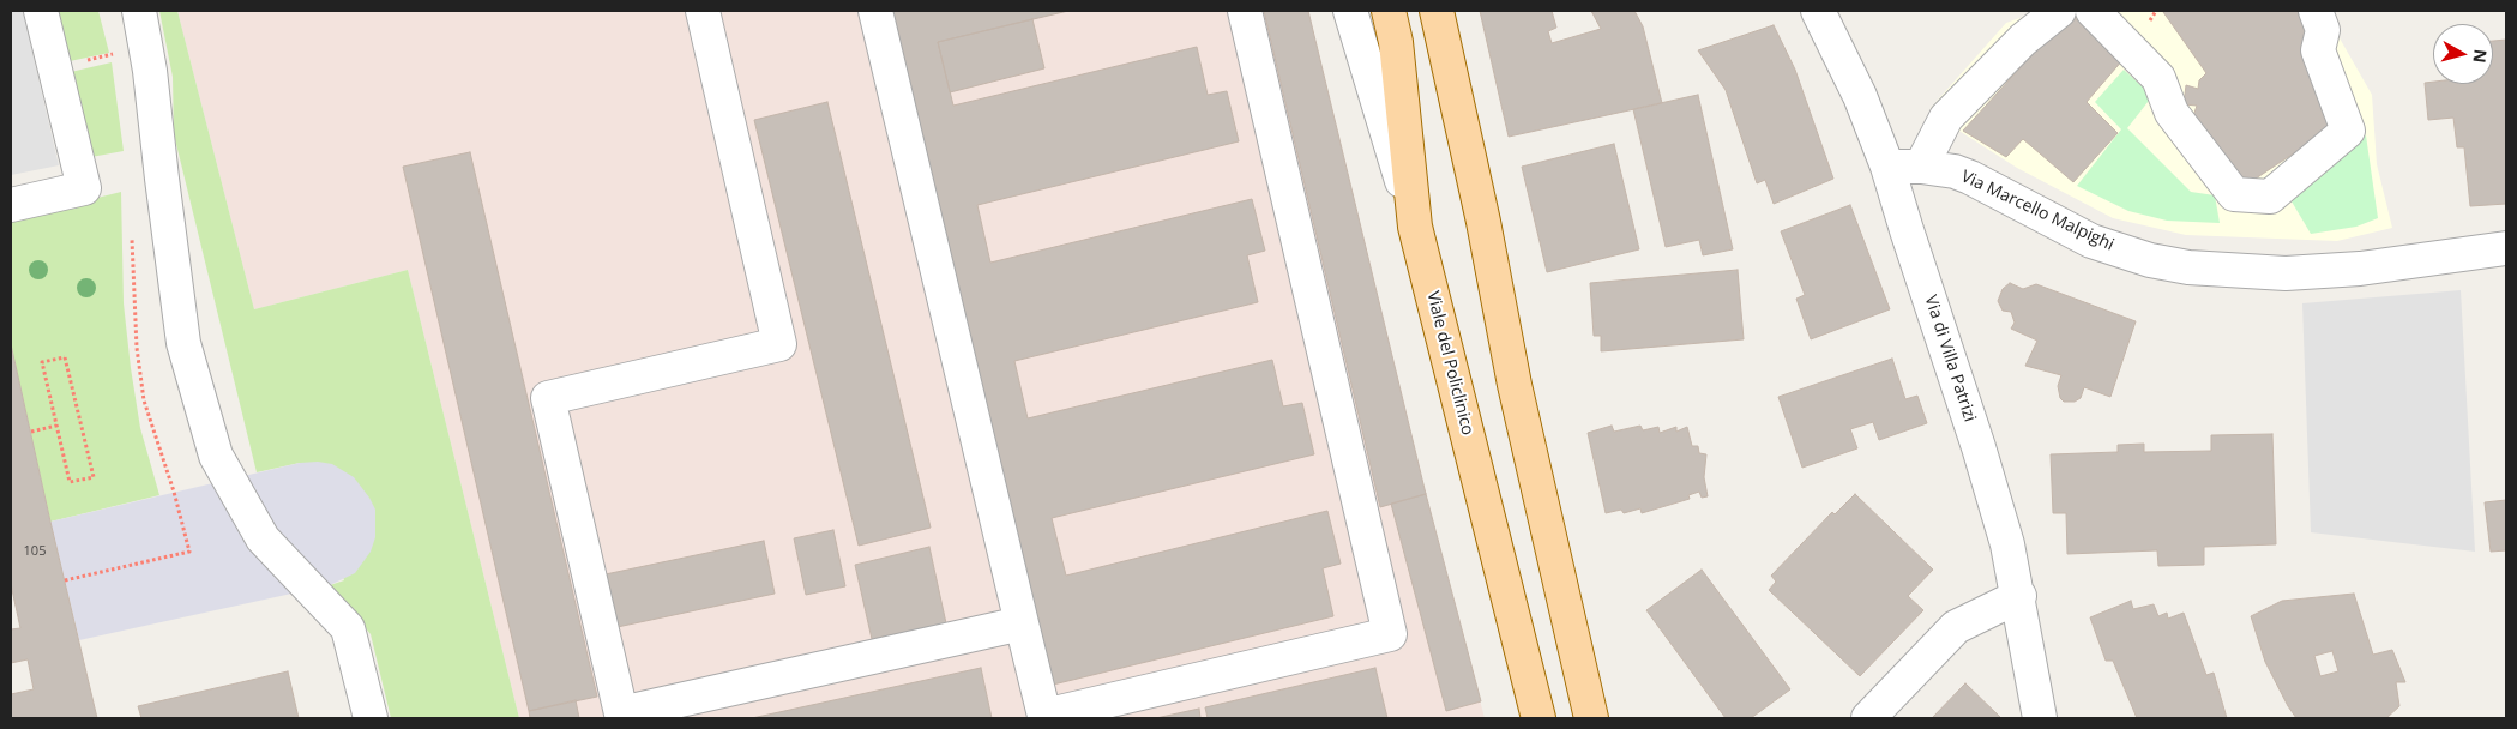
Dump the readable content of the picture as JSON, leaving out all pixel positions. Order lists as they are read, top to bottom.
{
  "streets": {
    "main road": ["Viale del Policlinico"],
    "street": ["Via Marcello Malpighi", "Via di Villa Patrizi"]
  },
  "crossings": [
    ["Via Marcello Malpighi", "Via di Villa Patrizi"]
  ],
  "house_numbers": ["105"],
  "north": "right"
}
